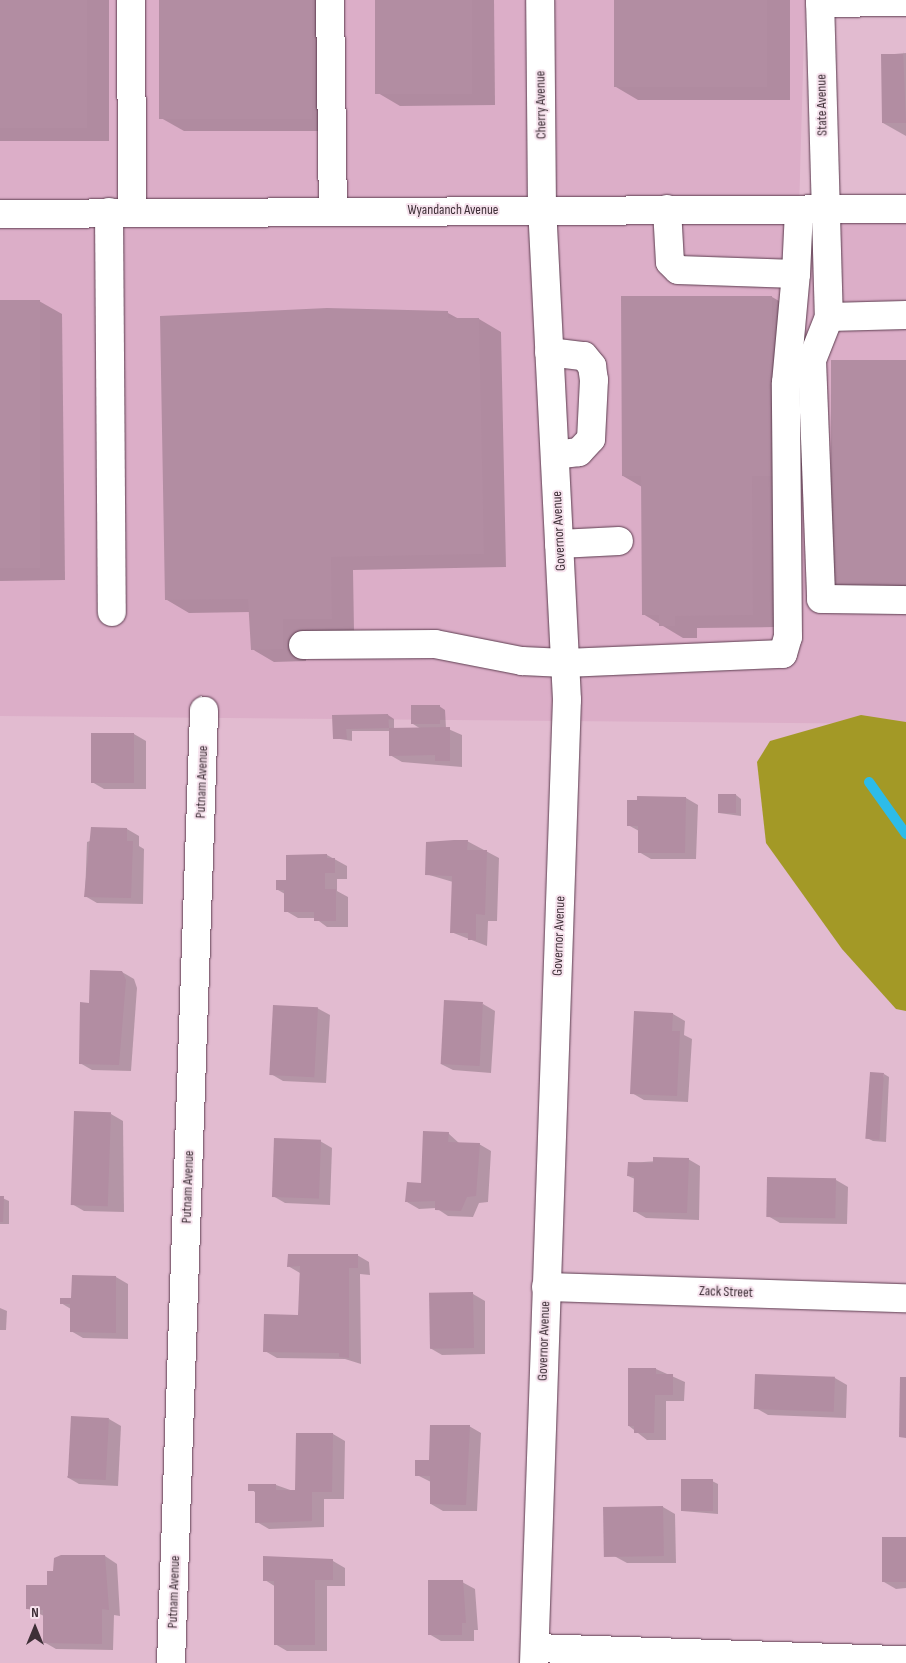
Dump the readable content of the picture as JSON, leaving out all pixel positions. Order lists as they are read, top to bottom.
{
  "streets": {
    "street": [
      "Cherry Avenue",
      "State Avenue",
      "Wyandanch Avenue",
      "Governor Avenue",
      "Putnam Avenue",
      "Zack Street"
    ]
  },
  "crossings": [
    ["Cherry Avenue", "Wyandanch Avenue"],
    ["Cherry Avenue", "Governor Avenue"],
    ["State Avenue", "Wyandanch Avenue"],
    ["Wyandanch Avenue", "Governor Avenue"],
    ["Governor Avenue", "Zack Street"]
  ],
  "north": "top"
}
